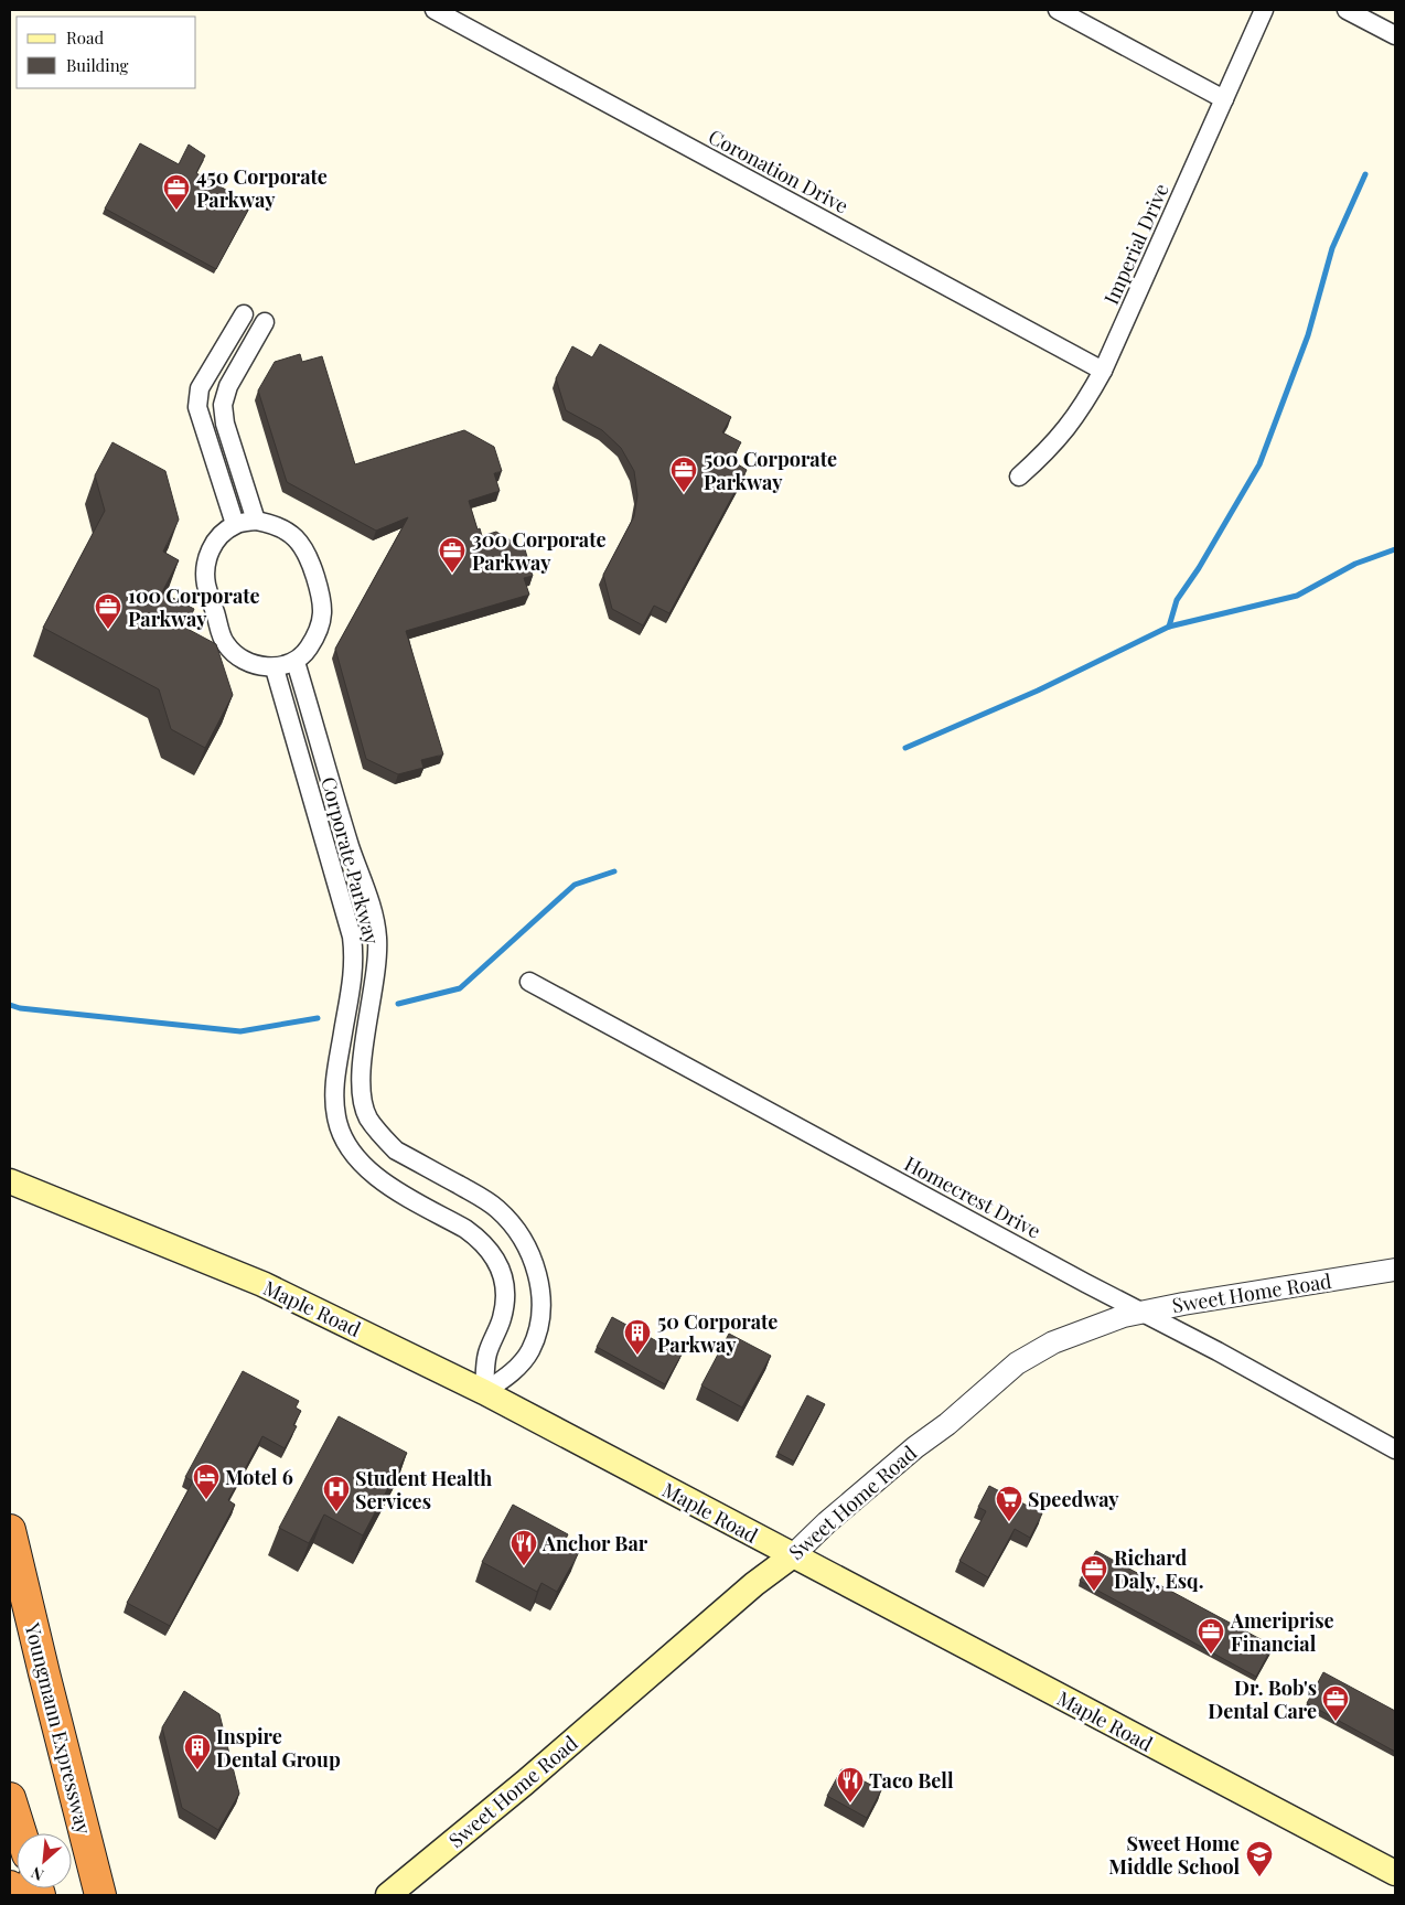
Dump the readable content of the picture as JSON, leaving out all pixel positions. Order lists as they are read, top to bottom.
{
  "streets": {
    "highway": ["Youngmann Expressway"],
    "main road": ["Sweet Home Road", "Maple Road"],
    "street": [
      "Coronation Drive",
      "Imperial Drive",
      "Corporate Parkway",
      "Homecrest Drive"
    ]
  },
  "crossings": [
    ["Coronation Drive", "Imperial Drive"],
    ["Corporate Parkway", "Maple Road"],
    ["Homecrest Drive", "Sweet Home Road"],
    ["Sweet Home Road", "Maple Road"]
  ],
  "places": {
    "office": [
      "450 Corporate Parkway",
      "500 Corporate Parkway",
      "300 Corporate Parkway",
      "100 Corporate Parkway",
      "Richard Daly, Esq.",
      "Ameriprise Financial",
      "Dr. Bob's Dental Care"
    ],
    "building": ["50 Corporate Parkway", "Inspire Dental Group"],
    "hotel": ["Motel 6"],
    "hospital": ["Student Health Services"],
    "supermarket": ["Speedway"],
    "restaurant": ["Anchor Bar", "Taco Bell"],
    "school or university": ["Sweet Home Middle School"]
  },
  "legend": ["Road", "Building"],
  "north": "bottom left"
}
